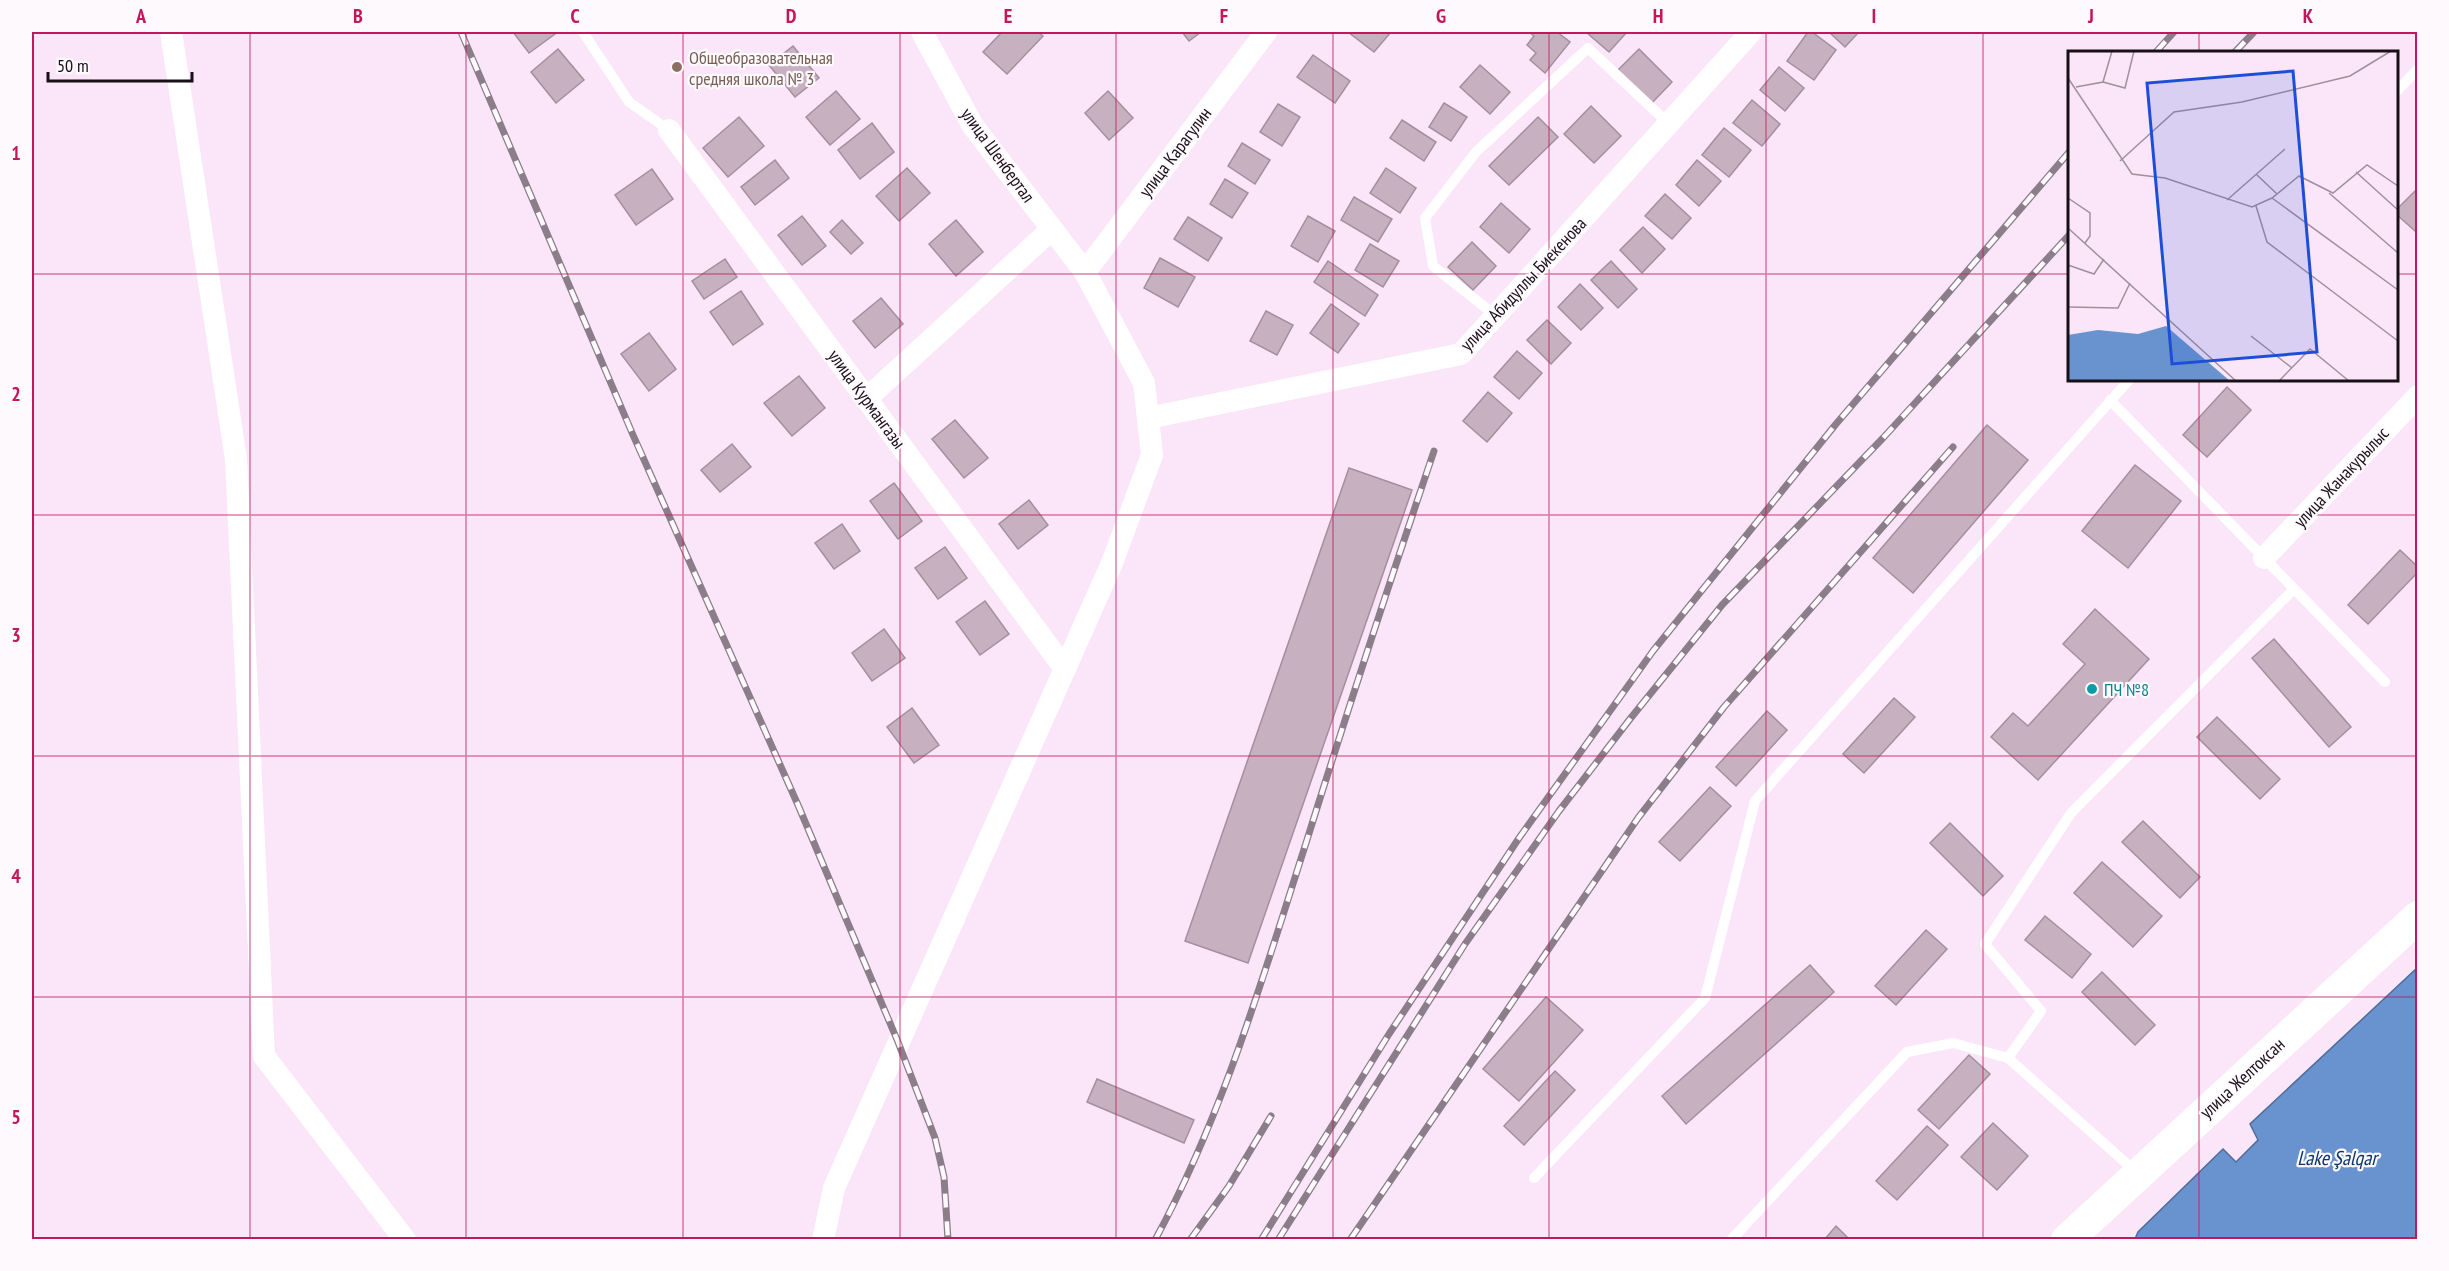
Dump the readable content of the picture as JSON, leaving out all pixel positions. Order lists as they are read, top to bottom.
{
  "streets": {
    "main road": ["улица Желтоксан"],
    "street": [
      "улица Карагулин",
      "улица Шенбертал",
      "улица Абидуллы Биекенова",
      "улица Курмангазы",
      "улица Жанакурылыс"
    ]
  },
  "crossings": [
    ["улица Карагулин", "улица Шенбертал"],
    ["улица Шенбертал", "улица Абидуллы Биекенова"],
    ["улица Шенбертал", "улица Курмангазы"]
  ],
  "water": ["Lake Şalqar"],
  "places": ["Общеобразовательная средняя школа № 3", "ПЧ №8"],
  "scale_bar": "50 m",
  "grid": {
    "columns": [
      "A",
      "B",
      "C",
      "D",
      "E",
      "F",
      "G",
      "H",
      "I",
      "J",
      "K"
    ],
    "rows": [
      "1",
      "2",
      "3",
      "4",
      "5"
    ]
  }
}
